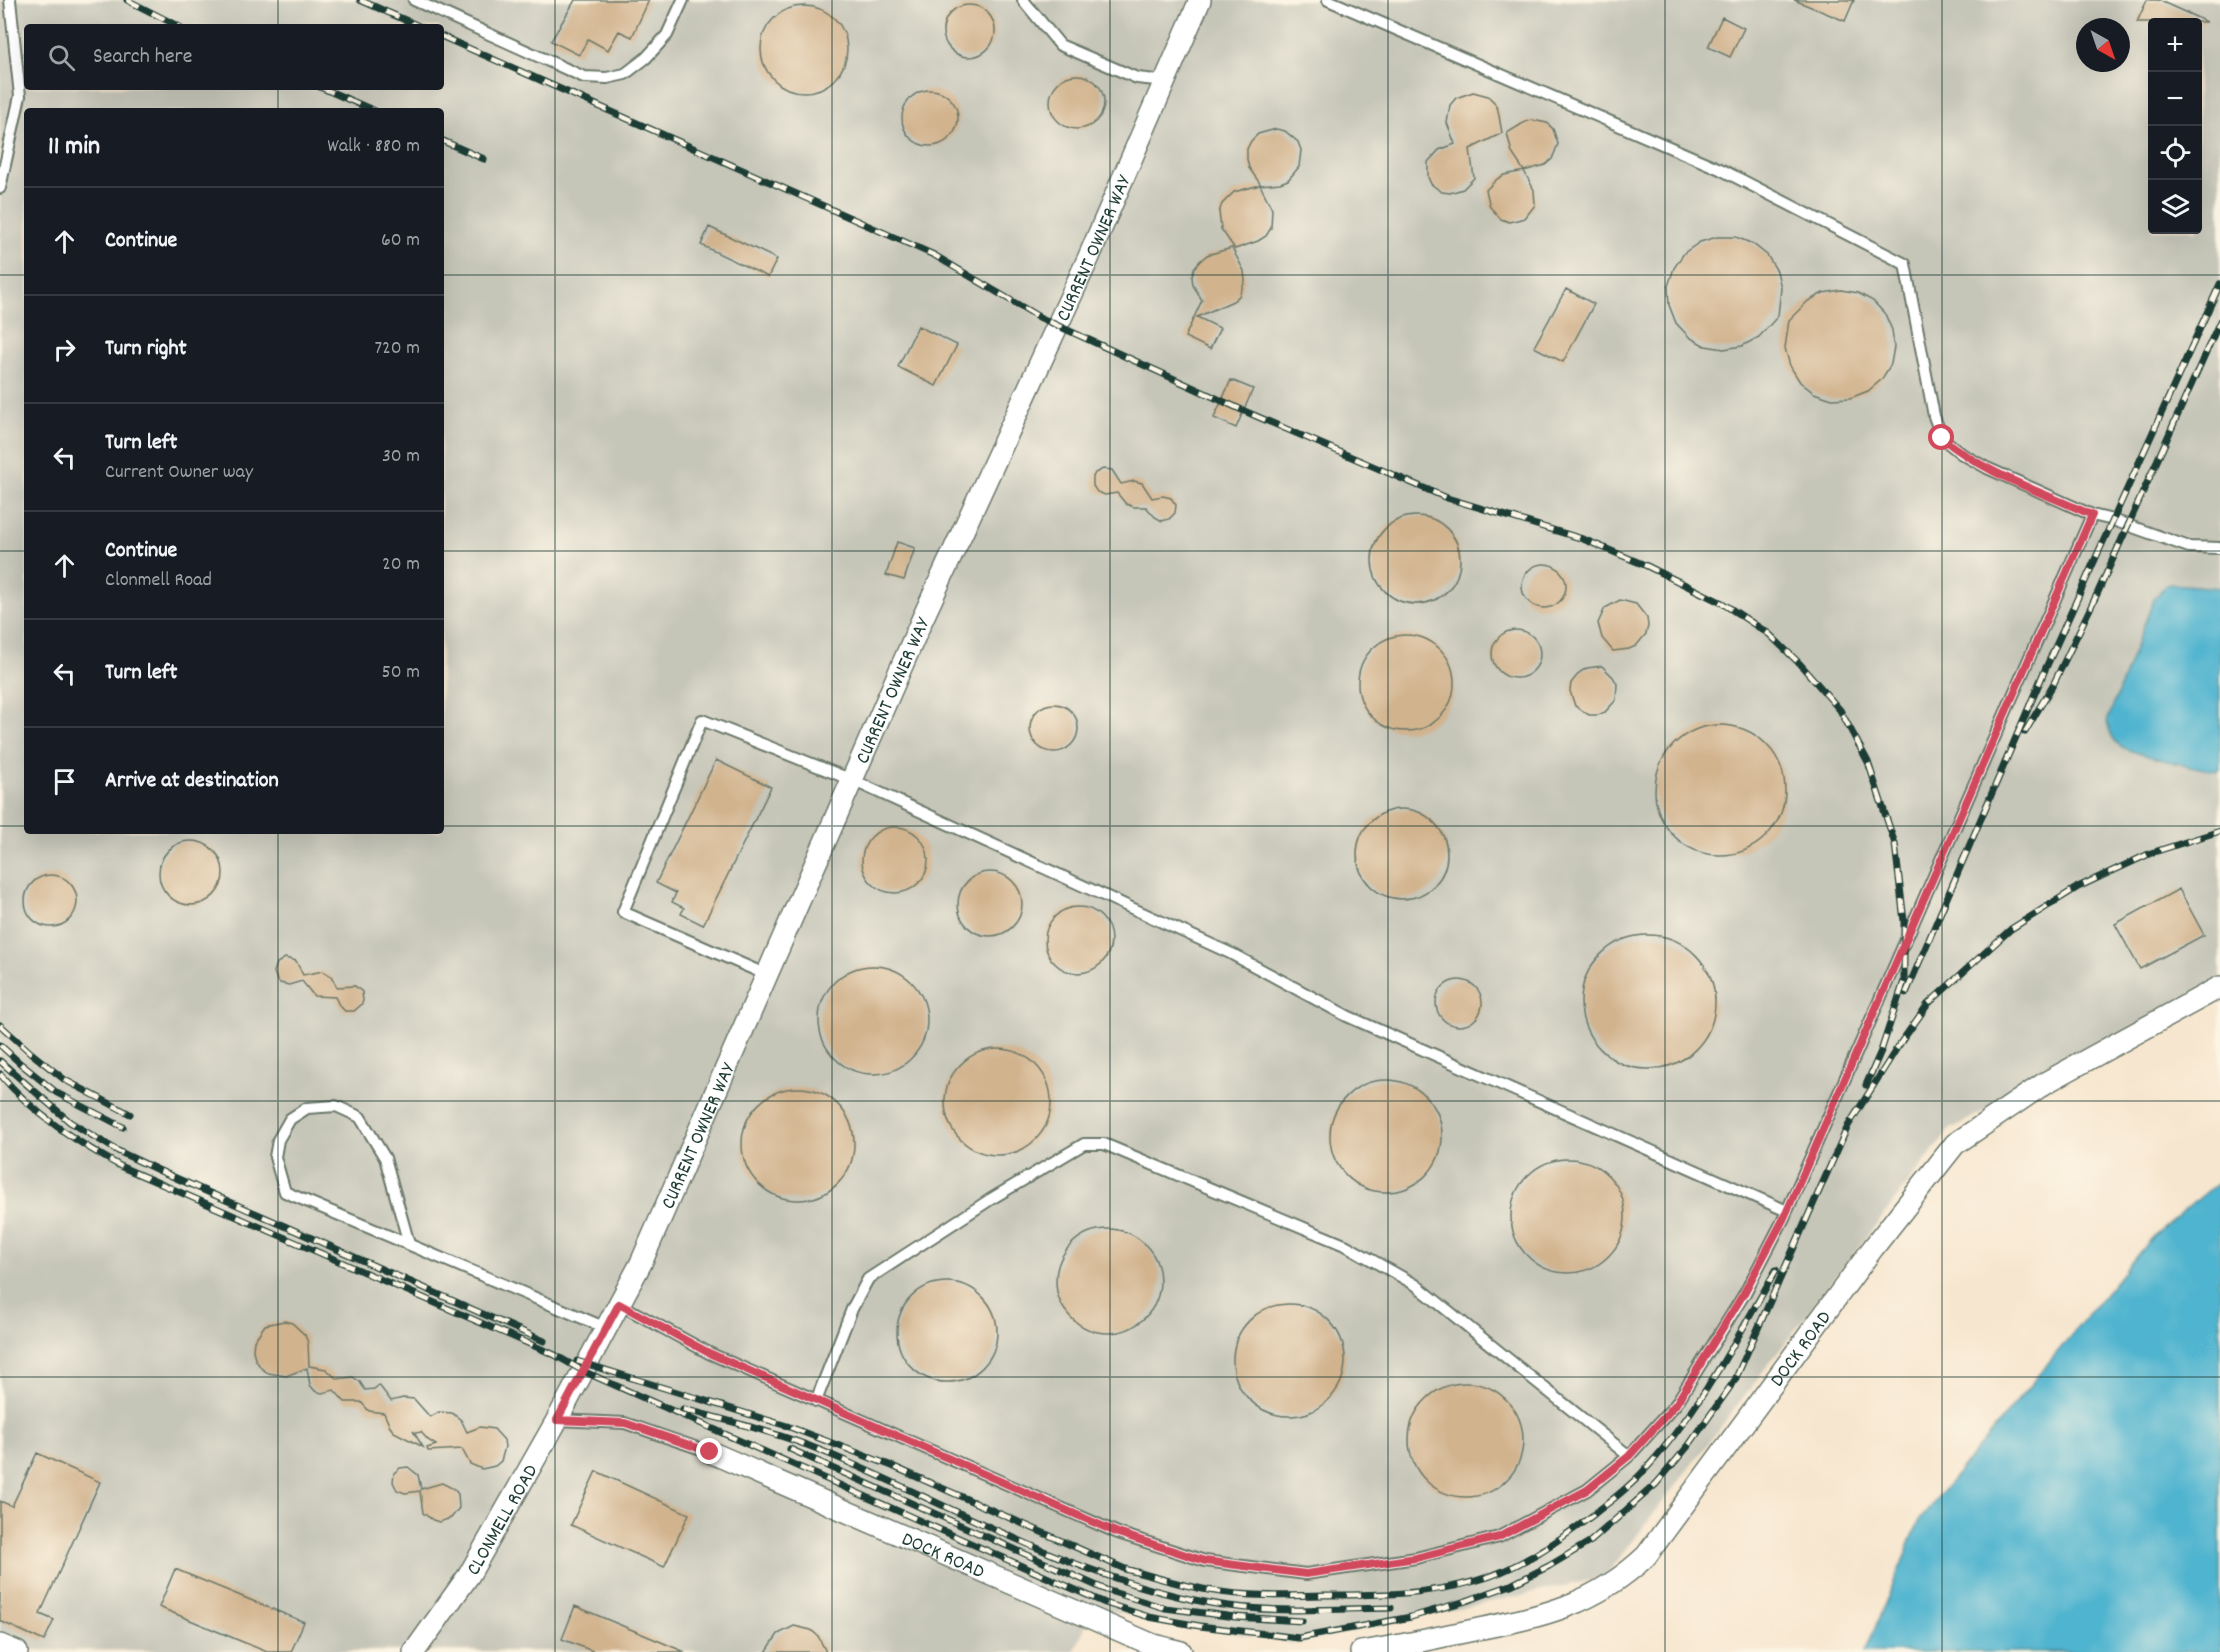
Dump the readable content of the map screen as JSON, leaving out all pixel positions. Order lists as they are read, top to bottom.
{
  "streets": {
    "street": ["CURRENT OWNER WAY", "DOCK ROAD", "CLONMELL ROAD"]
  },
  "crossings": [
    ["CURRENT OWNER WAY", "CLONMELL ROAD"]
  ],
  "north": "bottom right",
  "page": {
    "map_buttons": ["+", "−"],
    "search": "Search here",
    "heading": ["11 min", "Walk · 880 m"],
    "list": [
      ["Continue", "60 m"],
      ["Turn right", "720 m"],
      ["Turn left", "Current Owner way", "30 m"],
      ["Continue", "Clonmell Road", "20 m"],
      ["Turn left", "50 m"],
      "Arrive at destination"
    ]
  }
}
